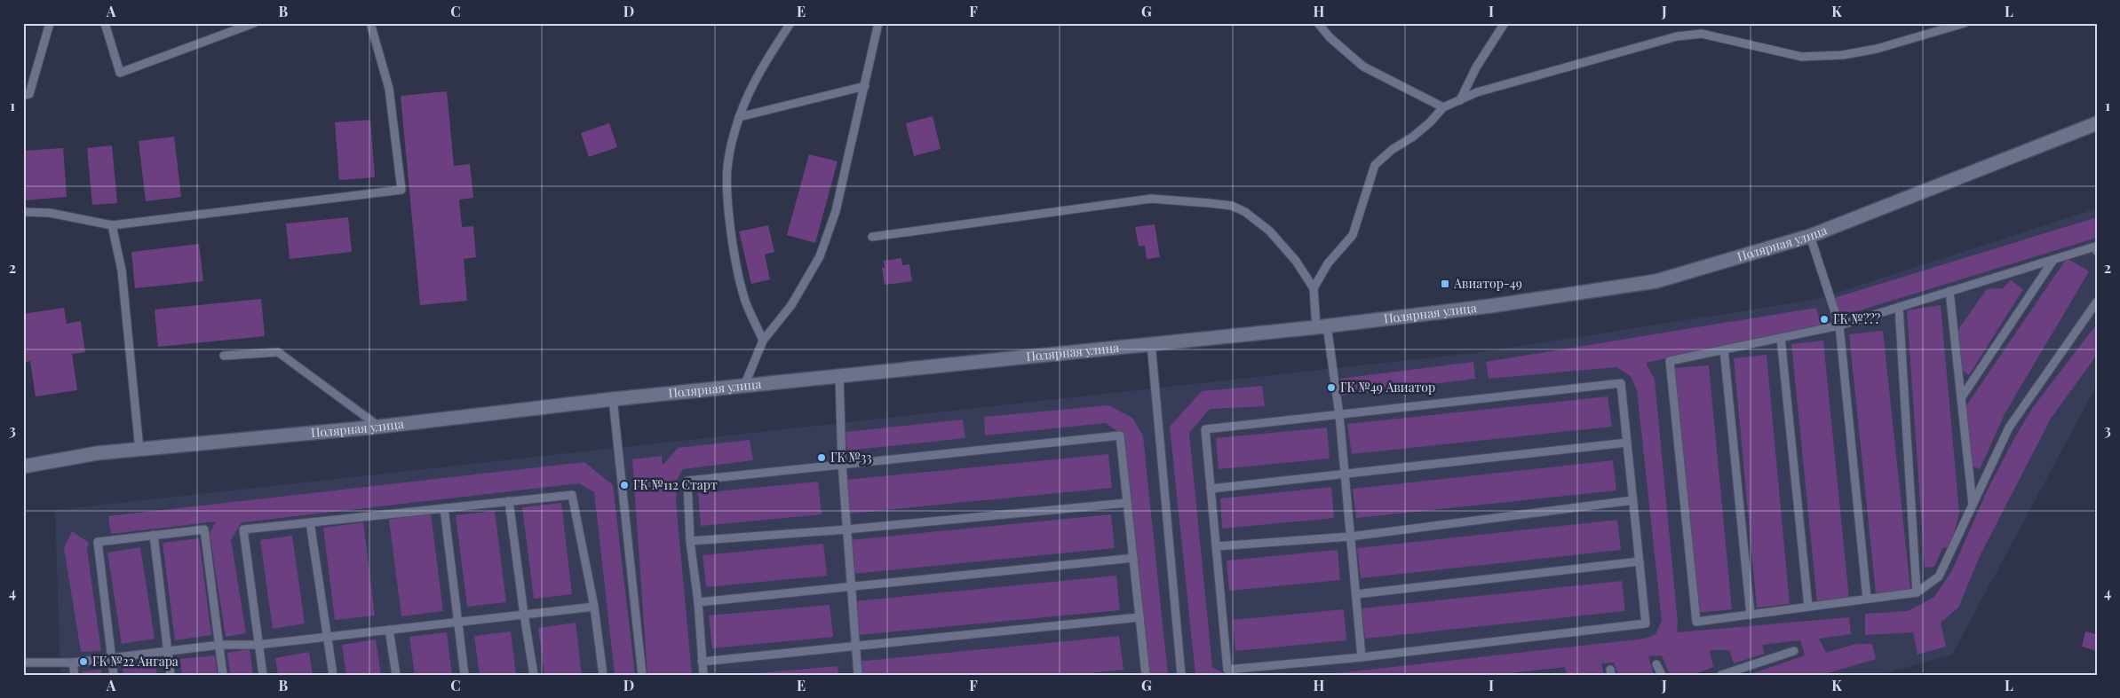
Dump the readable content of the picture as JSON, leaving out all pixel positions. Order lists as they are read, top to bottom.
{
  "streets": {
    "main road": ["Полярная улица"]
  },
  "places": {
    "transit": ["Авиатор-49"],
    "other": [
      "ГК №???",
      "ГК №49 Авиатор",
      "ГК №33",
      "ГК №112 Старт",
      "ГК №22 Ангара"
    ]
  },
  "grid": {
    "columns": [
      "A",
      "B",
      "C",
      "D",
      "E",
      "F",
      "G",
      "H",
      "I",
      "J",
      "K",
      "L"
    ],
    "rows": [
      "1",
      "2",
      "3",
      "4"
    ]
  }
}
